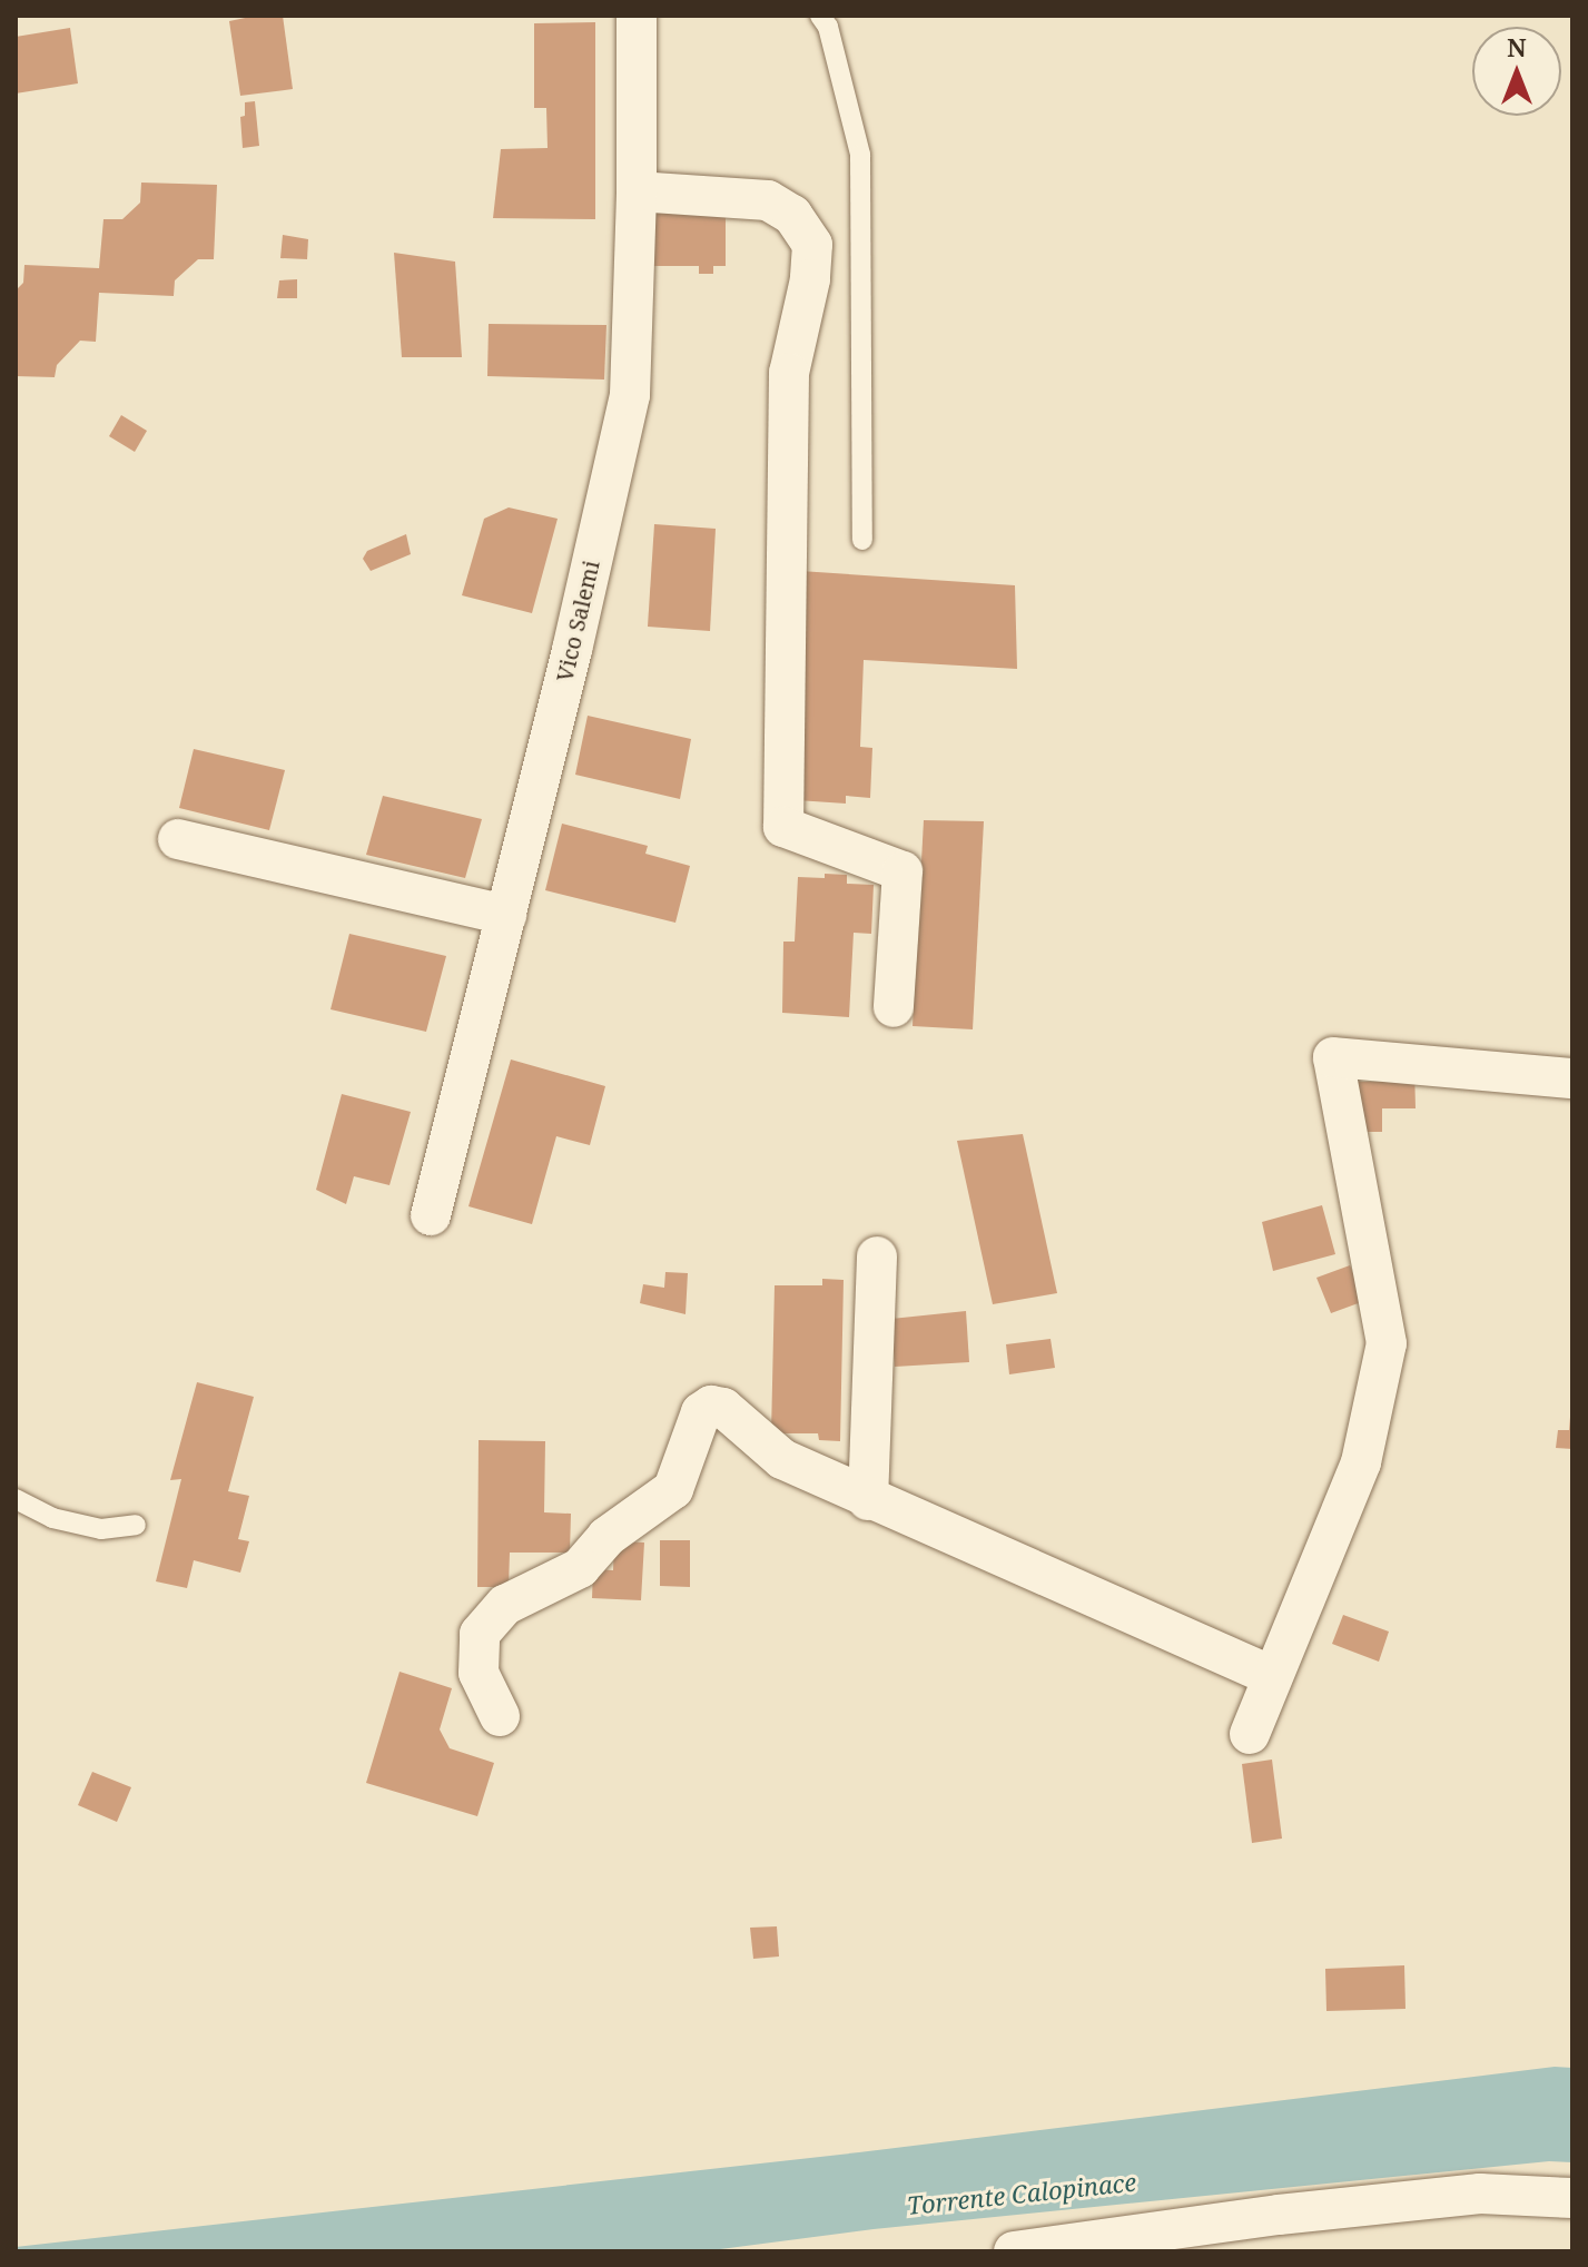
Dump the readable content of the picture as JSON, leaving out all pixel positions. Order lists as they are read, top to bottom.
{
  "streets": {
    "street": ["Vico Salemi"]
  },
  "water": ["Torrente Calopinace"],
  "north": "top"
}
